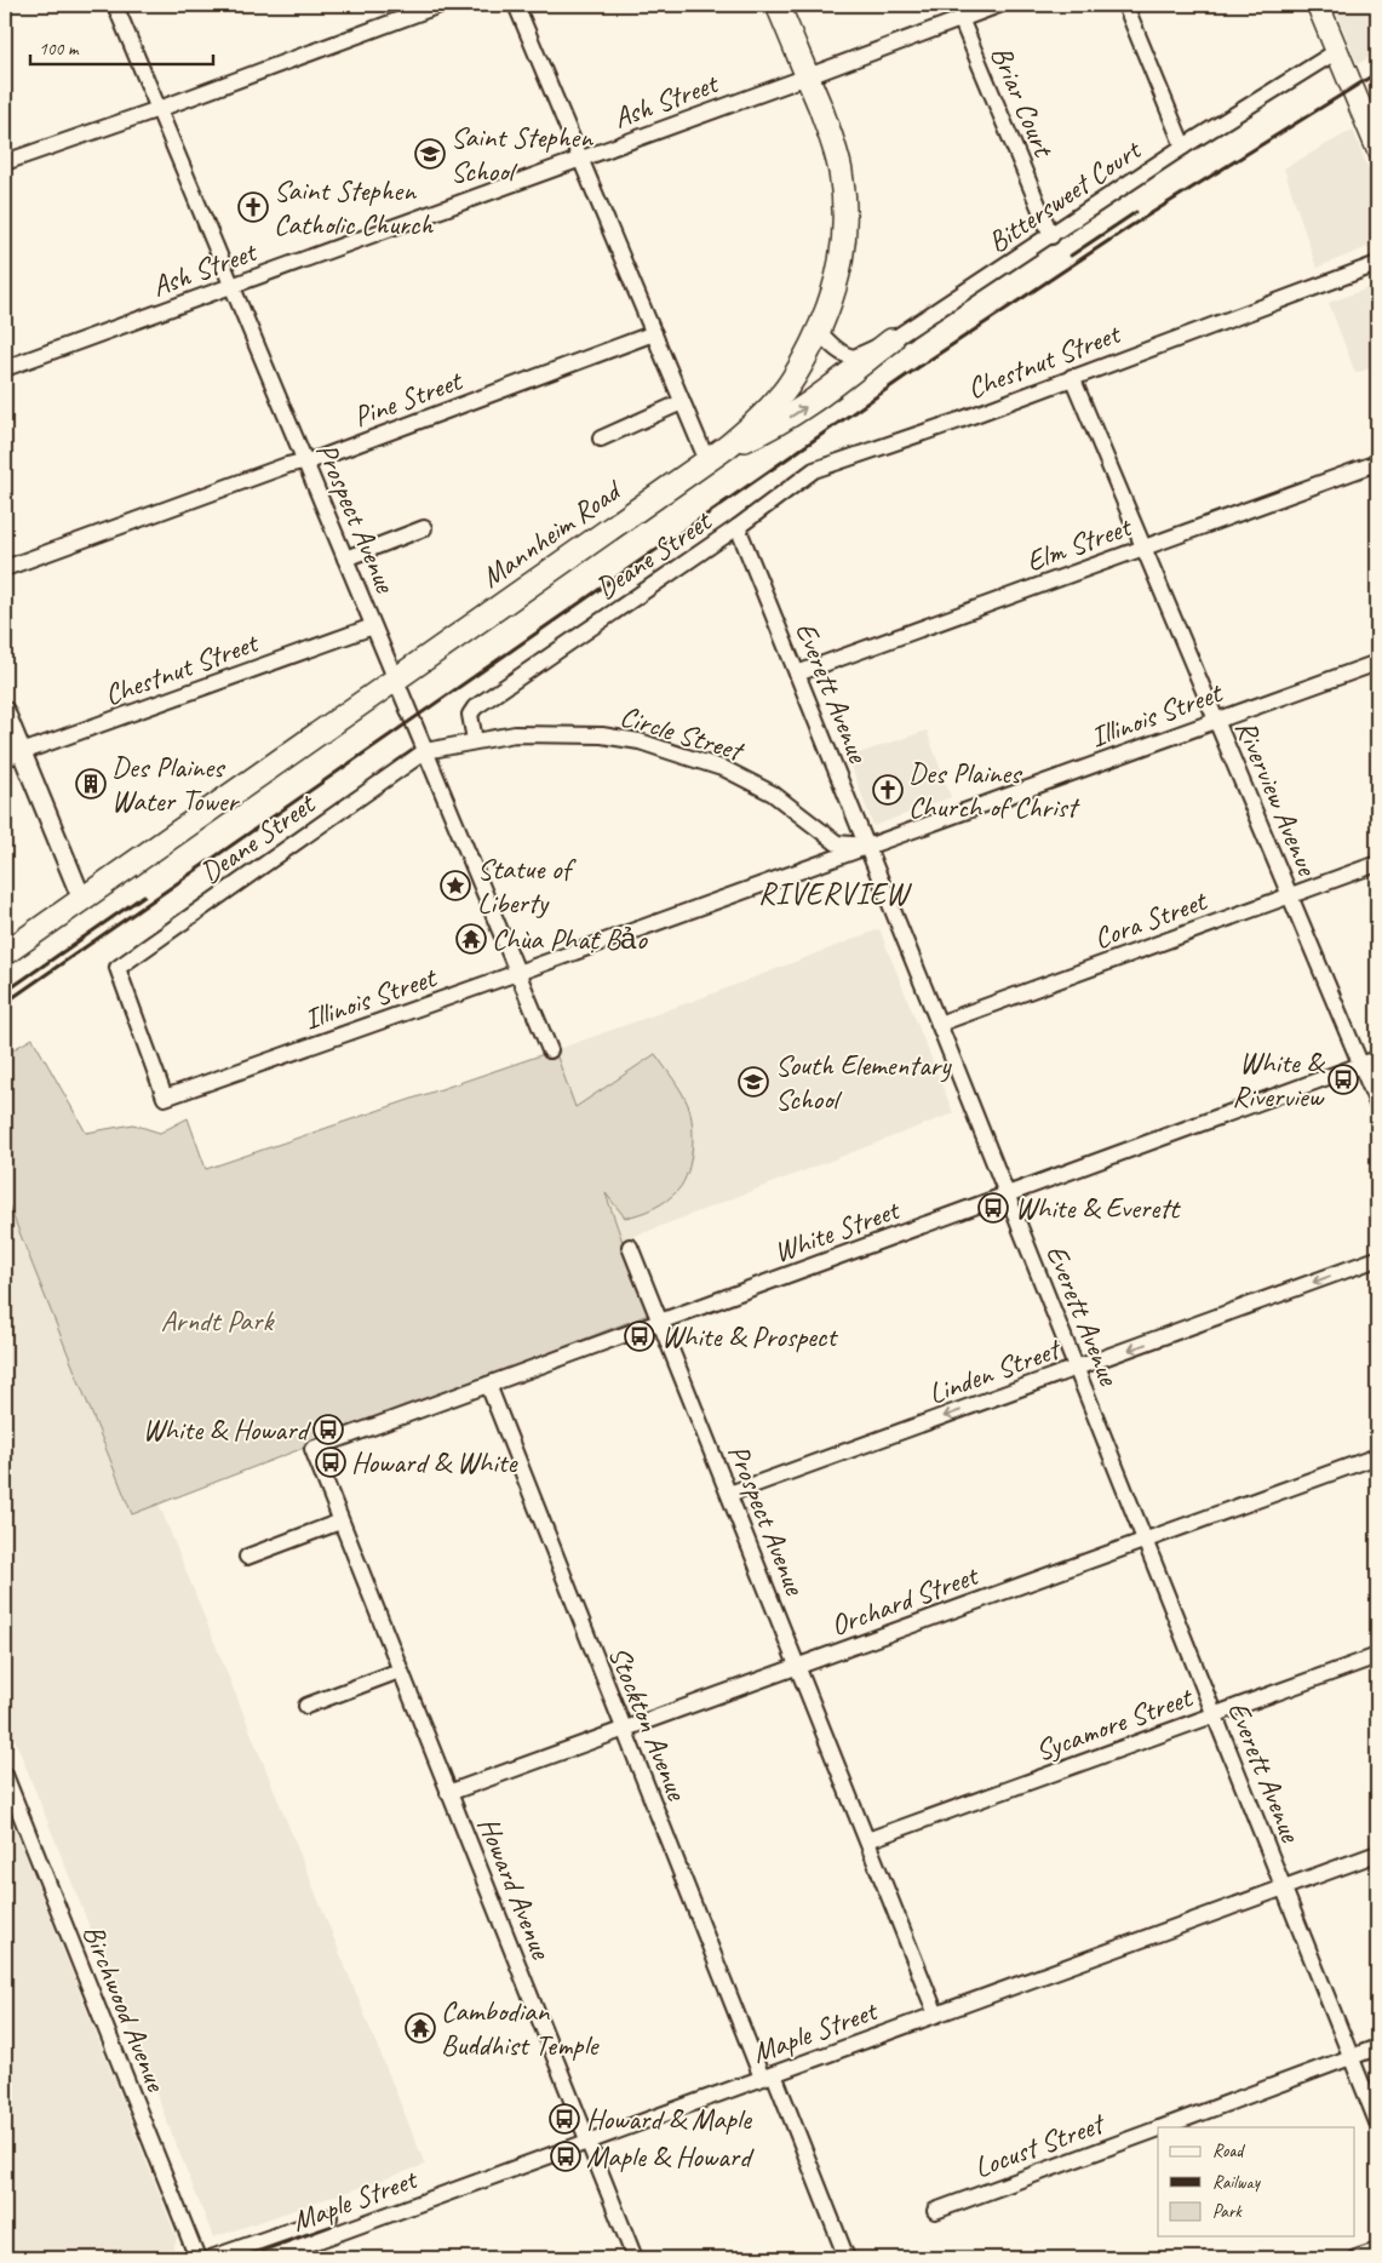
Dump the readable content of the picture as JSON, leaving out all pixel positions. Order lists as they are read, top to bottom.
{
  "streets": {
    "main road": ["Mannheim Road"],
    "street": [
      "Ash Street",
      "Briar Court",
      "Bittersweet Court",
      "Chestnut Street",
      "Pine Street",
      "Prospect Avenue",
      "Elm Street",
      "Deane Street",
      "Everett Avenue",
      "Illinois Street",
      "Circle Street",
      "Riverview Avenue",
      "Cora Street",
      "White Street",
      "Linden Street",
      "Orchard Street",
      "Stockton Avenue",
      "Sycamore Street",
      "Howard Avenue",
      "Birchwood Avenue",
      "Maple Street",
      "Locust Street"
    ]
  },
  "crossings": [
    ["Ash Street", "Briar Court"],
    ["Ash Street", "Prospect Avenue"],
    ["Ash Street", "Mannheim Road"],
    ["Briar Court", "Bittersweet Court"],
    ["Bittersweet Court", "Mannheim Road"],
    ["Chestnut Street", "Prospect Avenue"],
    ["Chestnut Street", "Deane Street"],
    ["Chestnut Street", "Everett Avenue"],
    ["Chestnut Street", "Riverview Avenue"],
    ["Pine Street", "Prospect Avenue"],
    ["Prospect Avenue", "Mannheim Road"],
    ["Prospect Avenue", "Deane Street"],
    ["Prospect Avenue", "Illinois Street"],
    ["Prospect Avenue", "Circle Street"],
    ["Prospect Avenue", "White Street"],
    ["Prospect Avenue", "Linden Street"],
    ["Prospect Avenue", "Orchard Street"],
    ["Prospect Avenue", "Sycamore Street"],
    ["Prospect Avenue", "Maple Street"],
    ["Elm Street", "Everett Avenue"],
    ["Elm Street", "Riverview Avenue"],
    ["Deane Street", "Everett Avenue"],
    ["Deane Street", "Illinois Street"],
    ["Deane Street", "Circle Street"],
    ["Everett Avenue", "Illinois Street"],
    ["Everett Avenue", "Circle Street"],
    ["Everett Avenue", "Cora Street"],
    ["Everett Avenue", "White Street"],
    ["Everett Avenue", "Linden Street"],
    ["Everett Avenue", "Orchard Street"],
    ["Everett Avenue", "Sycamore Street"],
    ["Everett Avenue", "Maple Street"],
    ["Everett Avenue", "Locust Street"],
    ["Illinois Street", "Circle Street"],
    ["Illinois Street", "Riverview Avenue"],
    ["Riverview Avenue", "Cora Street"],
    ["Riverview Avenue", "White Street"],
    ["White Street", "Stockton Avenue"],
    ["White Street", "Howard Avenue"],
    ["Orchard Street", "Stockton Avenue"],
    ["Orchard Street", "Howard Avenue"],
    ["Stockton Avenue", "Maple Street"],
    ["Howard Avenue", "Maple Street"]
  ],
  "one_way": ["Linden Street"],
  "districts": ["RIVERVIEW"],
  "parks": ["Arndt Park"],
  "places": {
    "school or university": ["Saint Stephen School", "South Elementary School"],
    "church": ["Saint Stephen Catholic Church", "Des Plaines Church of Christ"],
    "building": ["Des Plaines Water Tower"],
    "place": ["Statue of Liberty"],
    "temple": ["Chùa Phật Bảo", "Cambodian Buddhist Temple"],
    "bus stop": [
      "White & Riverview",
      "White & Everett",
      "White & Prospect",
      "White & Howard",
      "Howard & White",
      "Howard & Maple",
      "Maple & Howard"
    ]
  },
  "legend": ["Road", "Railway", "Park"],
  "scale_bar": "100 m"
}
